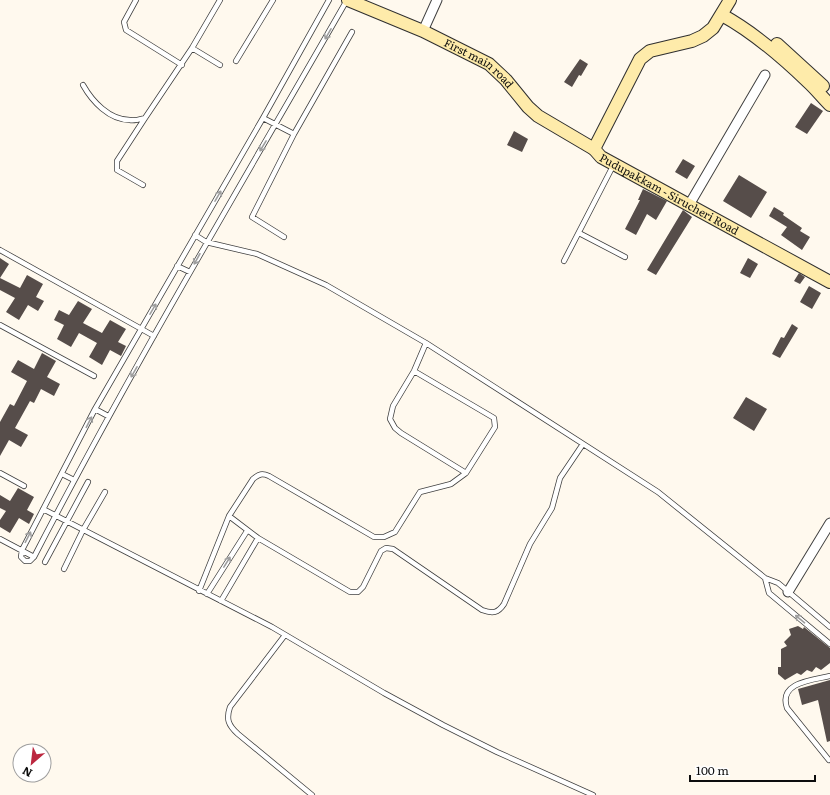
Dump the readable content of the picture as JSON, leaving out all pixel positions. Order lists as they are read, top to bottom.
{
  "streets": {
    "street": ["First main road", "Pudupakkam - Sirucheri Road"]
  },
  "crossings": [
    ["First main road", "Pudupakkam - Sirucheri Road"]
  ],
  "scale_bar": "100 m",
  "north": "bottom left"
}
